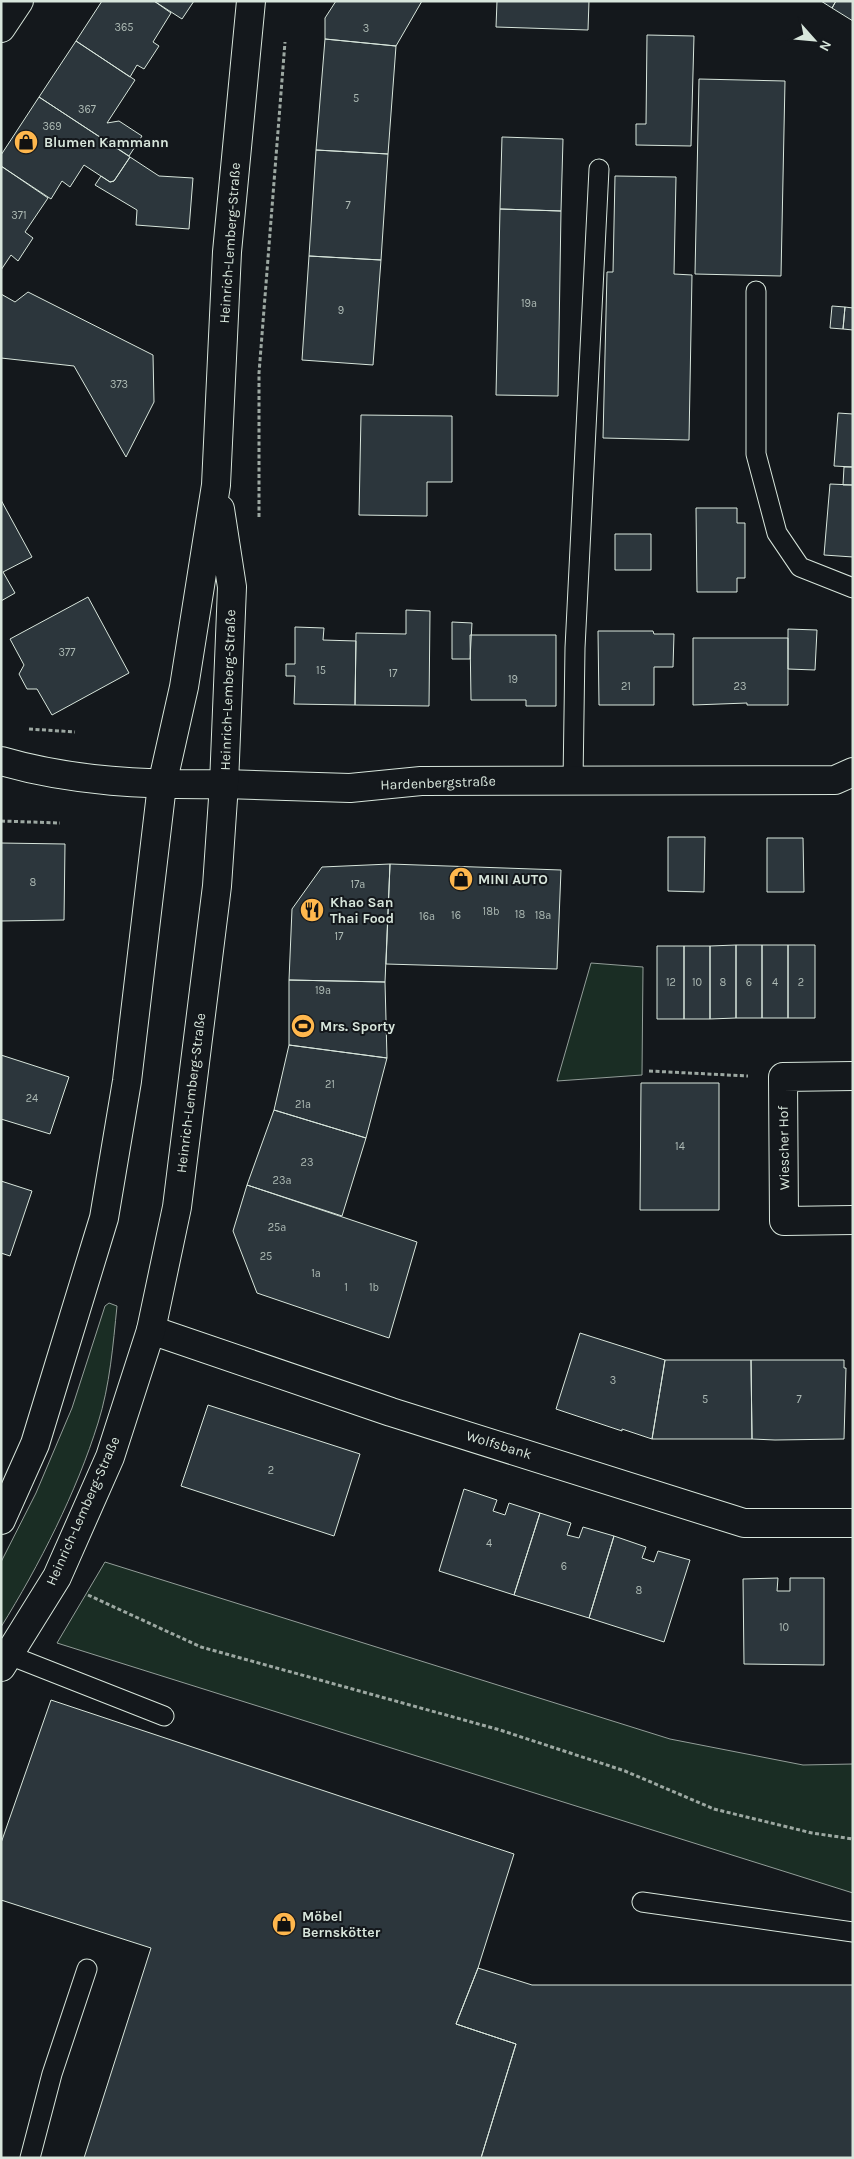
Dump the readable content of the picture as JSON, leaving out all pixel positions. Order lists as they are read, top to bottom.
{
  "streets": {
    "street": [
      "Heinrich-Lemberg-Straße",
      "Hardenbergstraße",
      "Wiescher Hof",
      "Wolfsbank"
    ]
  },
  "crossings": [
    ["Heinrich-Lemberg-Straße", "Hardenbergstraße"],
    ["Heinrich-Lemberg-Straße", "Wolfsbank"]
  ],
  "places": {
    "shop": ["Blumen Kammann", "MINI AUTO", "Möbel Bernskötter"],
    "restaurant": ["Khao San Thai Food"],
    "sports": ["Mrs. Sporty"]
  },
  "house_numbers": [
    "365",
    "3",
    "5",
    "367",
    "369",
    "7",
    "371",
    "19a",
    "9",
    "373",
    "377",
    "15",
    "17",
    "19",
    "21",
    "23",
    "8",
    "17a",
    "18b",
    "18",
    "16",
    "18a",
    "16a",
    "17",
    "12",
    "10",
    "8",
    "6",
    "4",
    "2",
    "19a",
    "21",
    "24",
    "21a",
    "14",
    "23",
    "23a",
    "25a",
    "25",
    "1a",
    "1",
    "1b",
    "3",
    "5",
    "7",
    "2",
    "4",
    "6",
    "8",
    "10"
  ],
  "north": "bottom right"
}
